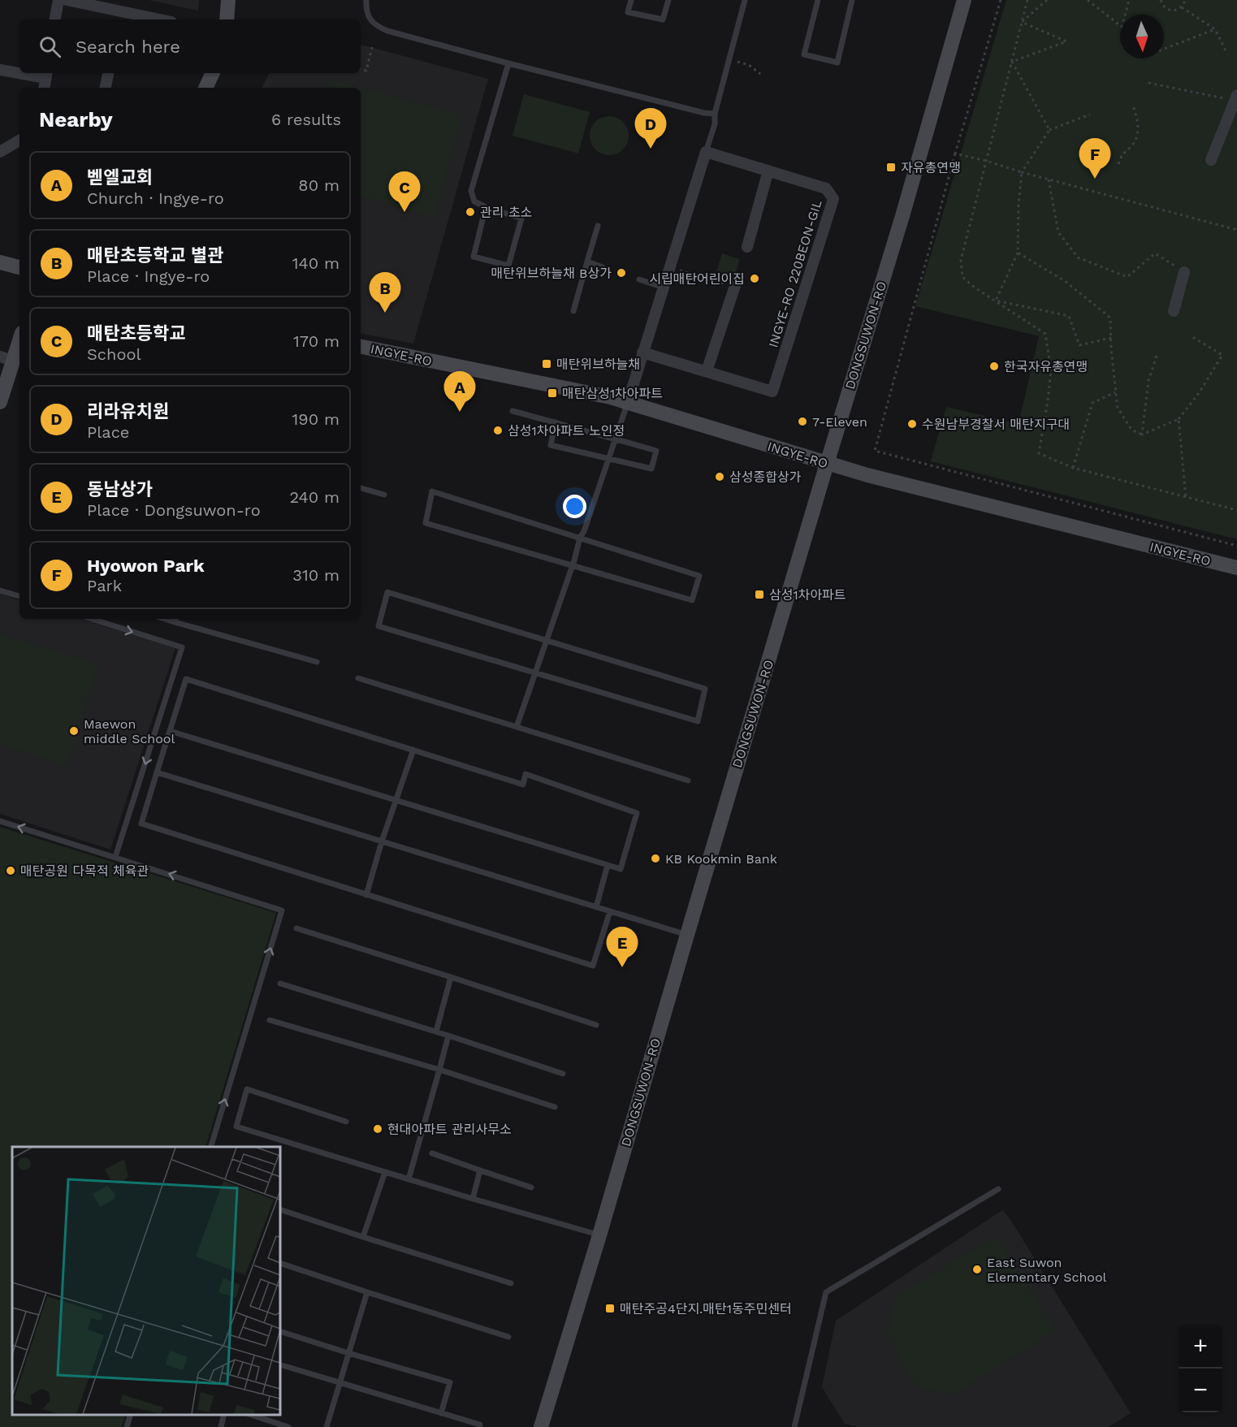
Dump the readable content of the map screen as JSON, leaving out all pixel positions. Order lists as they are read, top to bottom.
{
  "streets": {
    "main road": ["DONGSUWON-RO", "INGYE-RO"],
    "street": ["INGYE-RO 220BEON-GIL"]
  },
  "crossings": [
    ["DONGSUWON-RO", "INGYE-RO"]
  ],
  "places": {
    "transit": [
      "자유총연맹",
      "매탄위브하늘채",
      "매탄삼성1차아파트",
      "삼성1차아파트",
      "매탄주공4단지.매탄1동주민센터"
    ],
    "other": [
      "관리 초소",
      "매탄위브하늘채 B상가",
      "시립매탄어린이집",
      "한국자유총연맹",
      "7-Eleven",
      "수원남부경찰서 매탄지구대",
      "삼성1차아파트 노인정",
      "삼성종합상가",
      "Maewon middle School",
      "KB Kookmin Bank",
      "매탄공원 다목적 체육관",
      "현대아파트 관리사무소",
      "East Suwon Elementary School"
    ]
  },
  "north": "bottom",
  "page": {
    "search": "Search here",
    "heading": ["Nearby", "6 results"],
    "pins": [
      "D",
      "F",
      "C",
      "B",
      "A",
      "E"
    ],
    "list": [
      {
        "mark": "A",
        "name": "벧엘교회",
        "note": "Church · Ingye-ro",
        "value": "80 m"
      },
      {
        "mark": "B",
        "name": "매탄초등학교 별관",
        "note": "Place · Ingye-ro",
        "value": "140 m"
      },
      {
        "mark": "C",
        "name": "매탄초등학교",
        "note": "School",
        "value": "170 m"
      },
      {
        "mark": "D",
        "name": "리라유치원",
        "note": "Place",
        "value": "190 m"
      },
      {
        "mark": "E",
        "name": "동남상가",
        "note": "Place · Dongsuwon-ro",
        "value": "240 m"
      },
      {
        "mark": "F",
        "name": "Hyowon Park",
        "note": "Park",
        "value": "310 m"
      }
    ],
    "map_buttons": ["+", "−"]
  }
}
